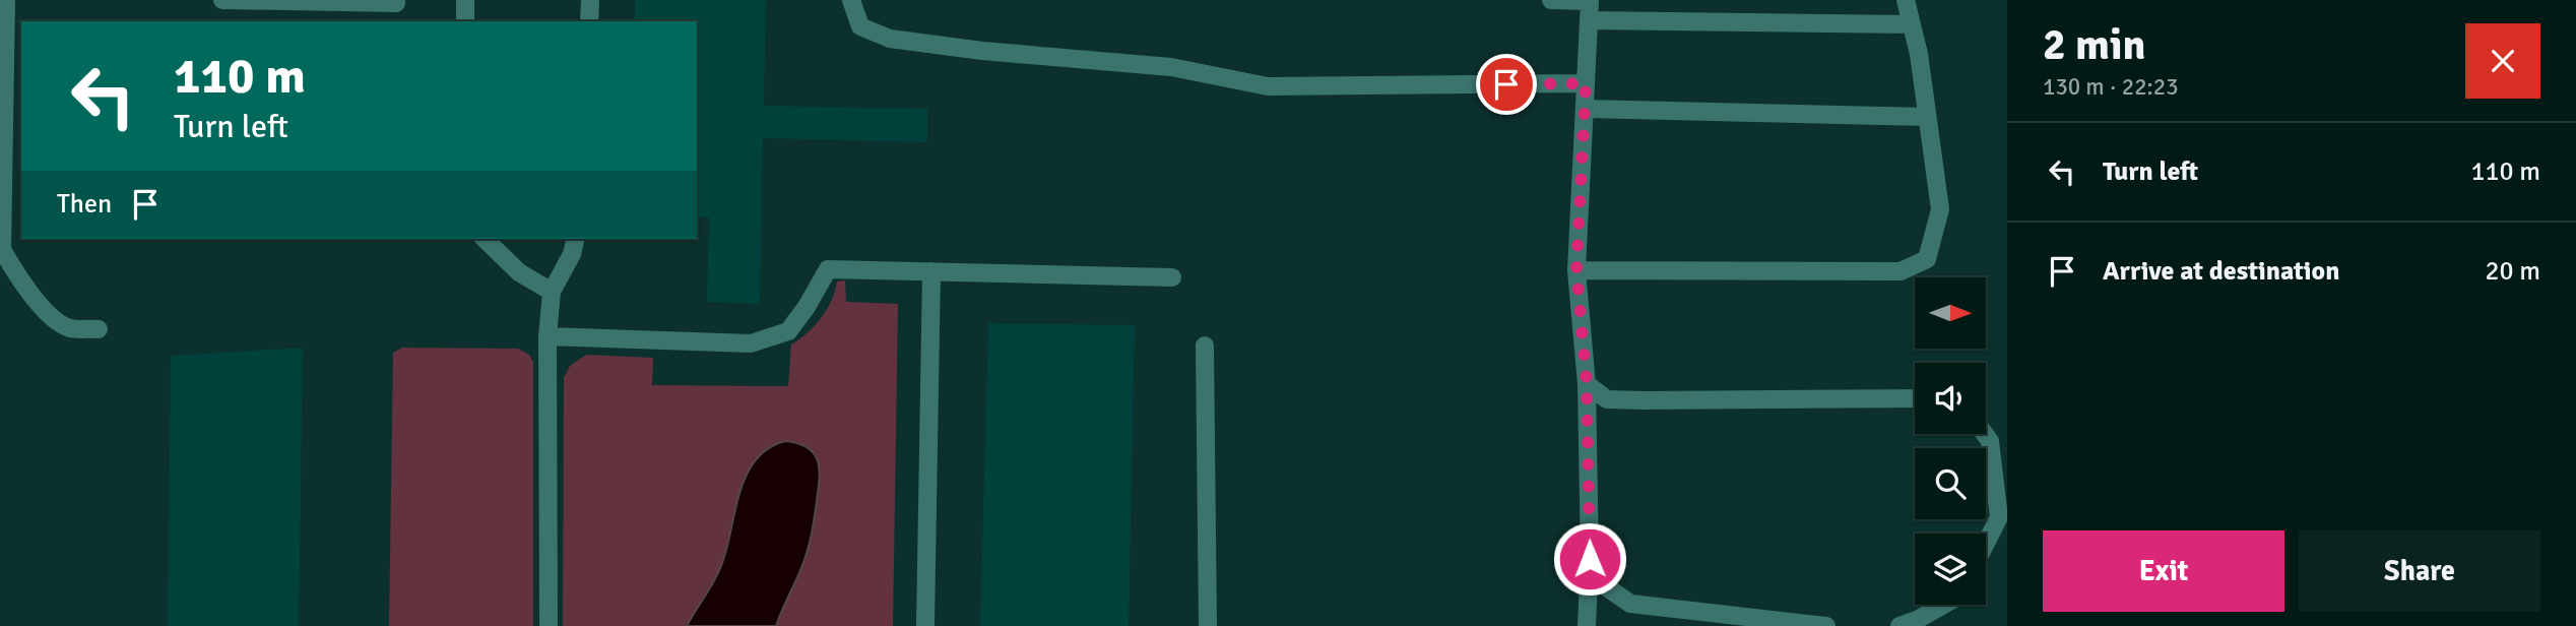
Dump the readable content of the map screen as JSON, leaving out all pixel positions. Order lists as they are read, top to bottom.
{
  "north": "right",
  "page": {
    "heading": ["2 min", "130 m · 22:23"],
    "turn": ["110 m", "Turn left"],
    "list": [
      {
        "name": "Turn left",
        "value": "110 m"
      },
      {
        "name": "Arrive at destination",
        "value": "20 m"
      }
    ],
    "then": "Then",
    "buttons": ["Exit", "Share"]
  }
}
